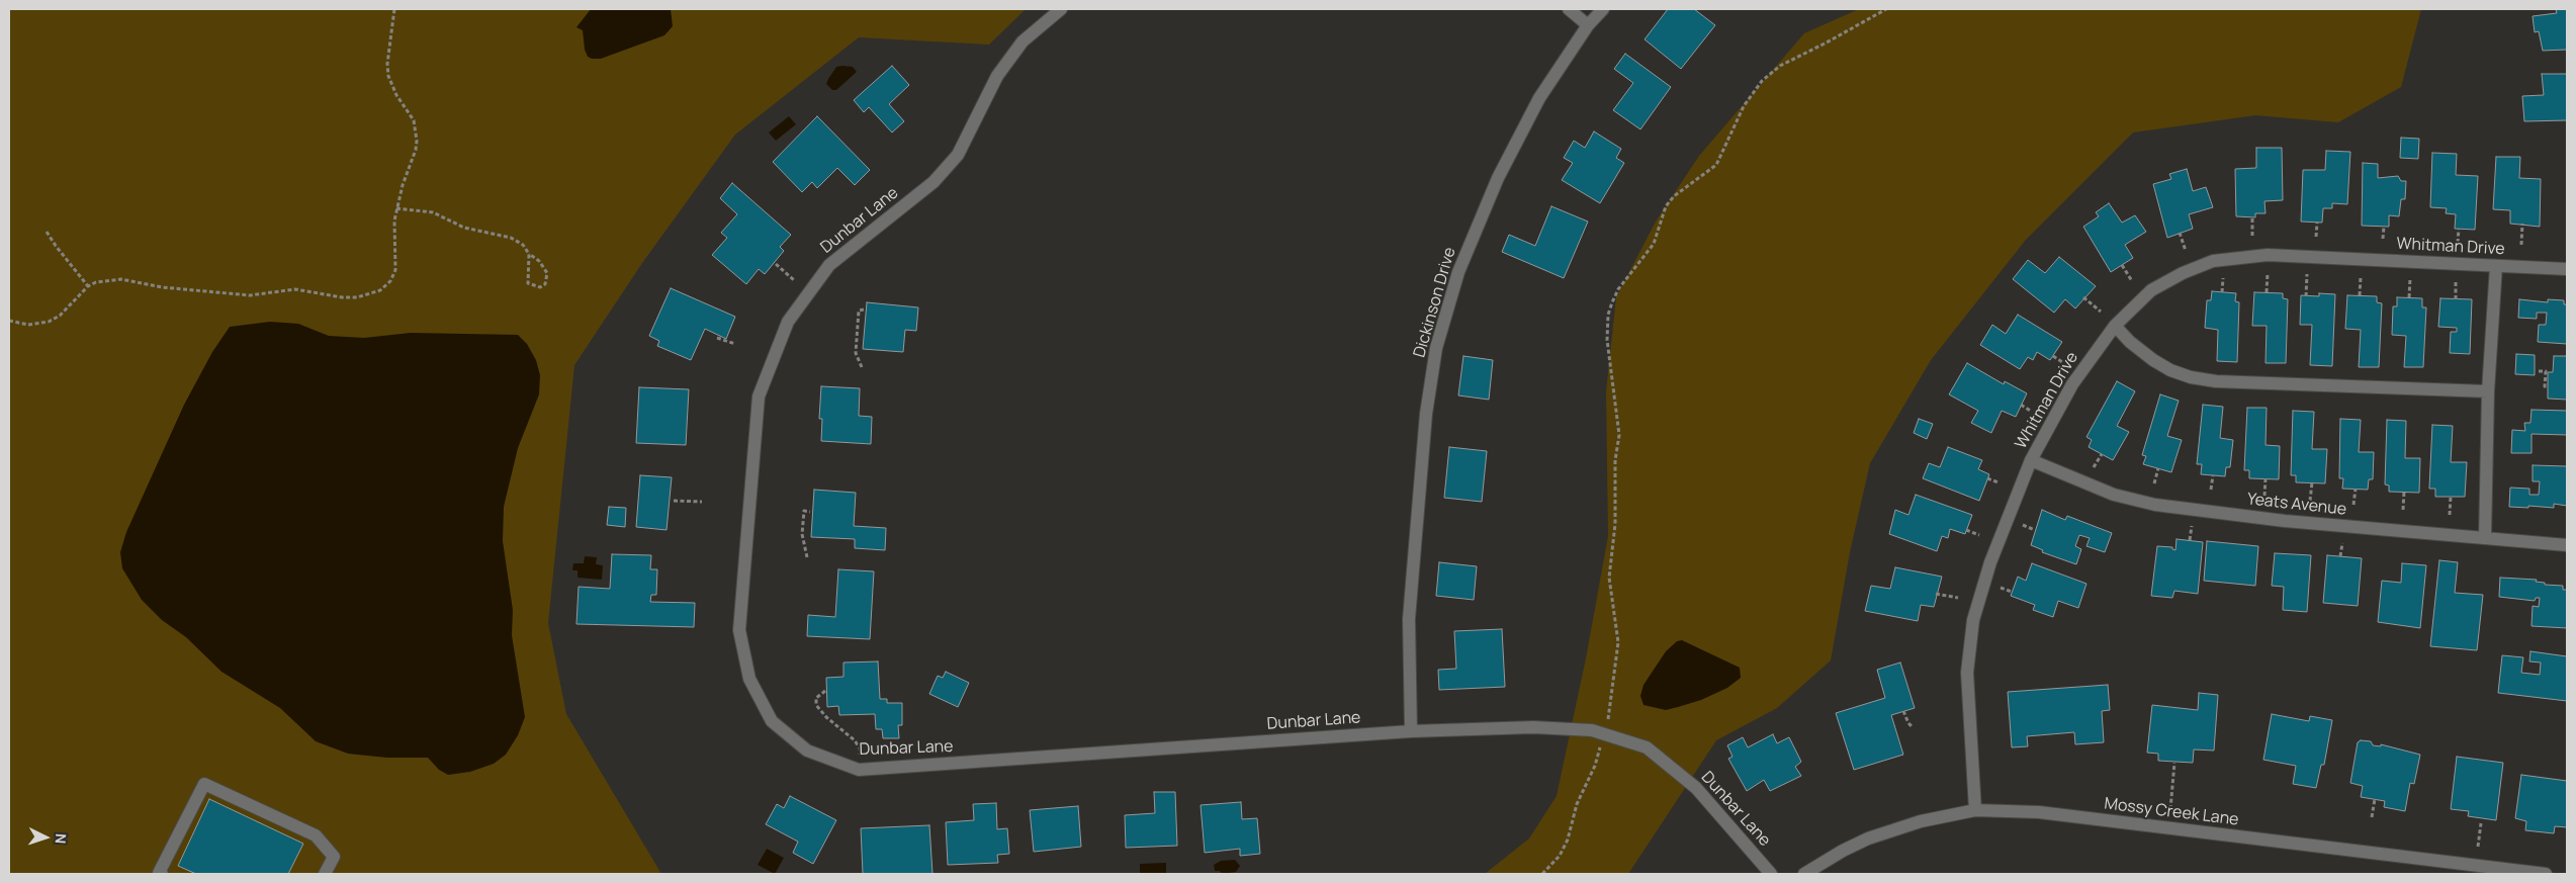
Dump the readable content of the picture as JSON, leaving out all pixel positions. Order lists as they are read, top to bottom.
{
  "streets": {
    "street": [
      "Dunbar Lane",
      "Whitman Drive",
      "Dickinson Drive",
      "Yeats Avenue",
      "Mossy Creek Lane"
    ]
  },
  "crossings": [
    ["Dunbar Lane", "Dickinson Drive"],
    ["Whitman Drive", "Yeats Avenue"],
    ["Whitman Drive", "Mossy Creek Lane"]
  ],
  "north": "right"
}
